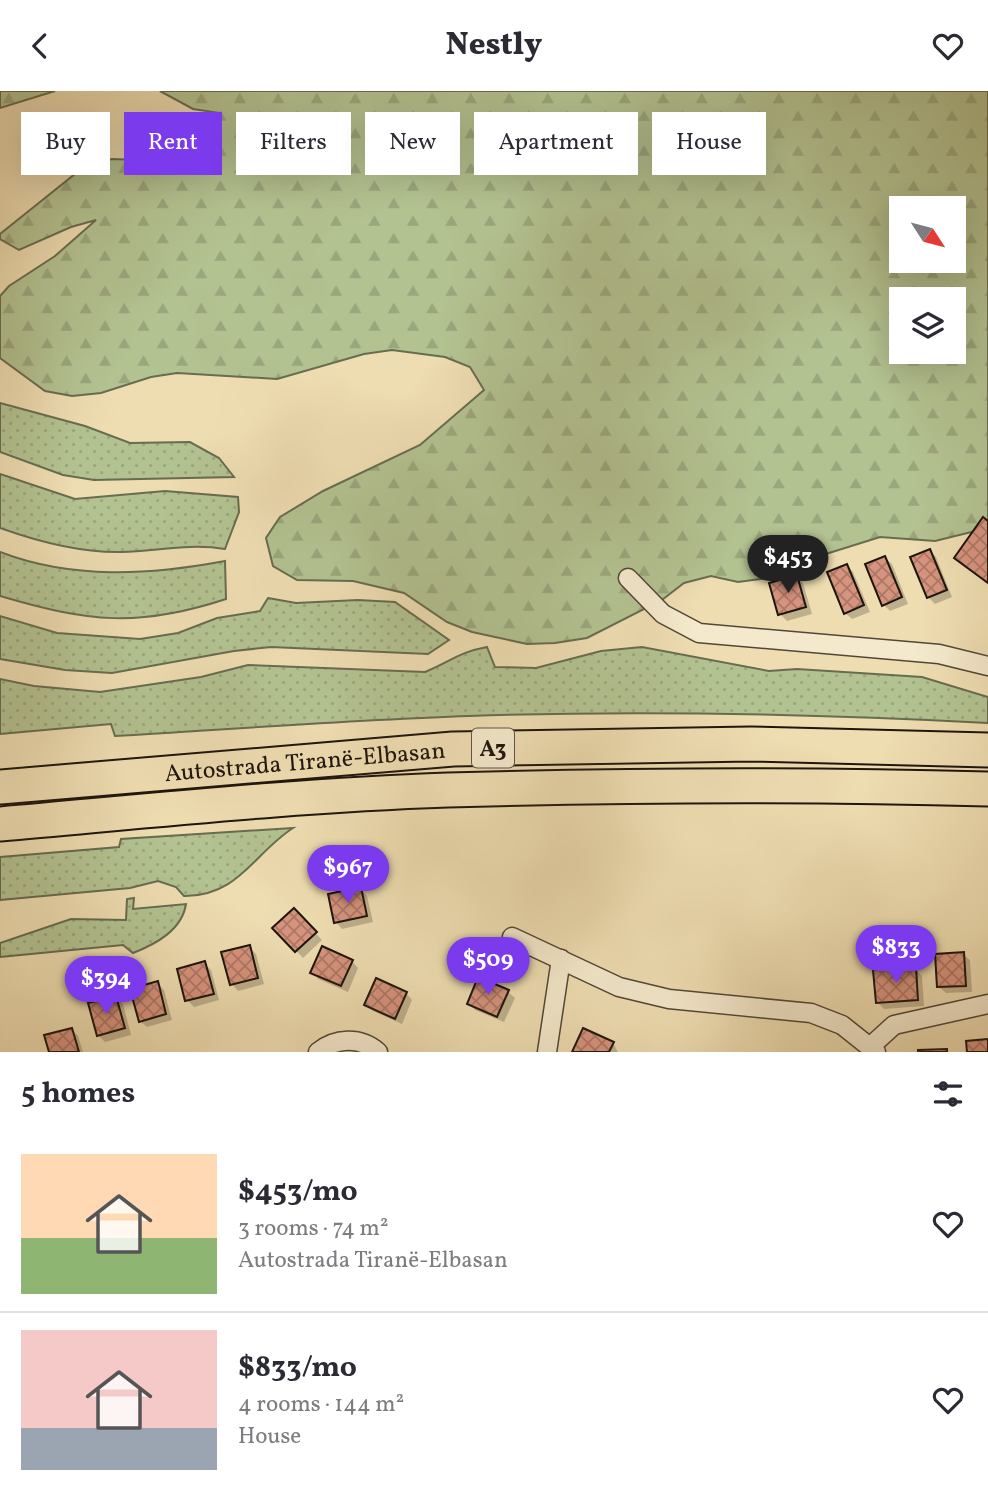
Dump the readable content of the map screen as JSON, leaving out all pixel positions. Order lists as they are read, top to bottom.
{
  "streets": {
    "highway": ["A3", "Autostrada Tiranë-Elbasan"]
  },
  "north": "bottom right",
  "page": {
    "header": "Nestly",
    "chip": [
      "Buy",
      "Rent",
      "Filters",
      "New",
      "Apartment",
      "House"
    ],
    "price": [
      "$453",
      "$967",
      "$833",
      "$509",
      "$394"
    ],
    "heading": "5 homes",
    "list": [
      {
        "name": "$453/mo",
        "note": "3 rooms · 74 m² · Autostrada Tiranë-Elbasan"
      },
      {
        "name": "$833/mo",
        "note": "4 rooms · 144 m² · House"
      }
    ]
  }
}
